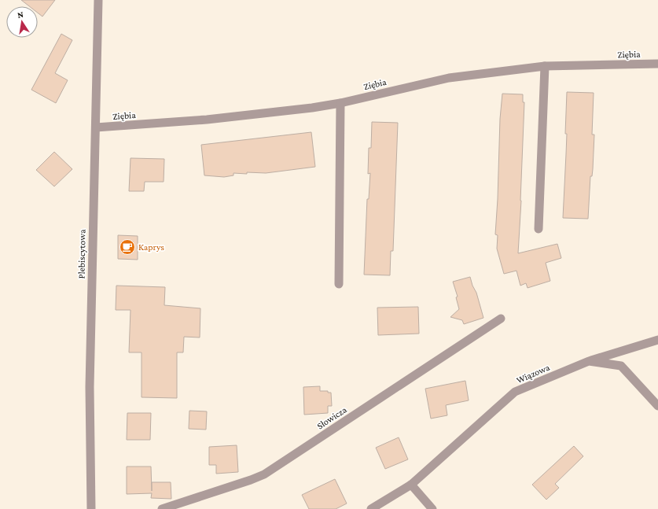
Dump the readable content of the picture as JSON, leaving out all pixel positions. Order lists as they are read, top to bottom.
{
  "streets": {
    "street": [
      "Ziębia",
      "Plebiscytowa",
      "Wiązowa",
      "Słowicza"
    ]
  },
  "crossings": [
    ["Ziębia", "Plebiscytowa"]
  ],
  "places": {
    "cafe": ["Kaprys"]
  },
  "north": "top"
}
